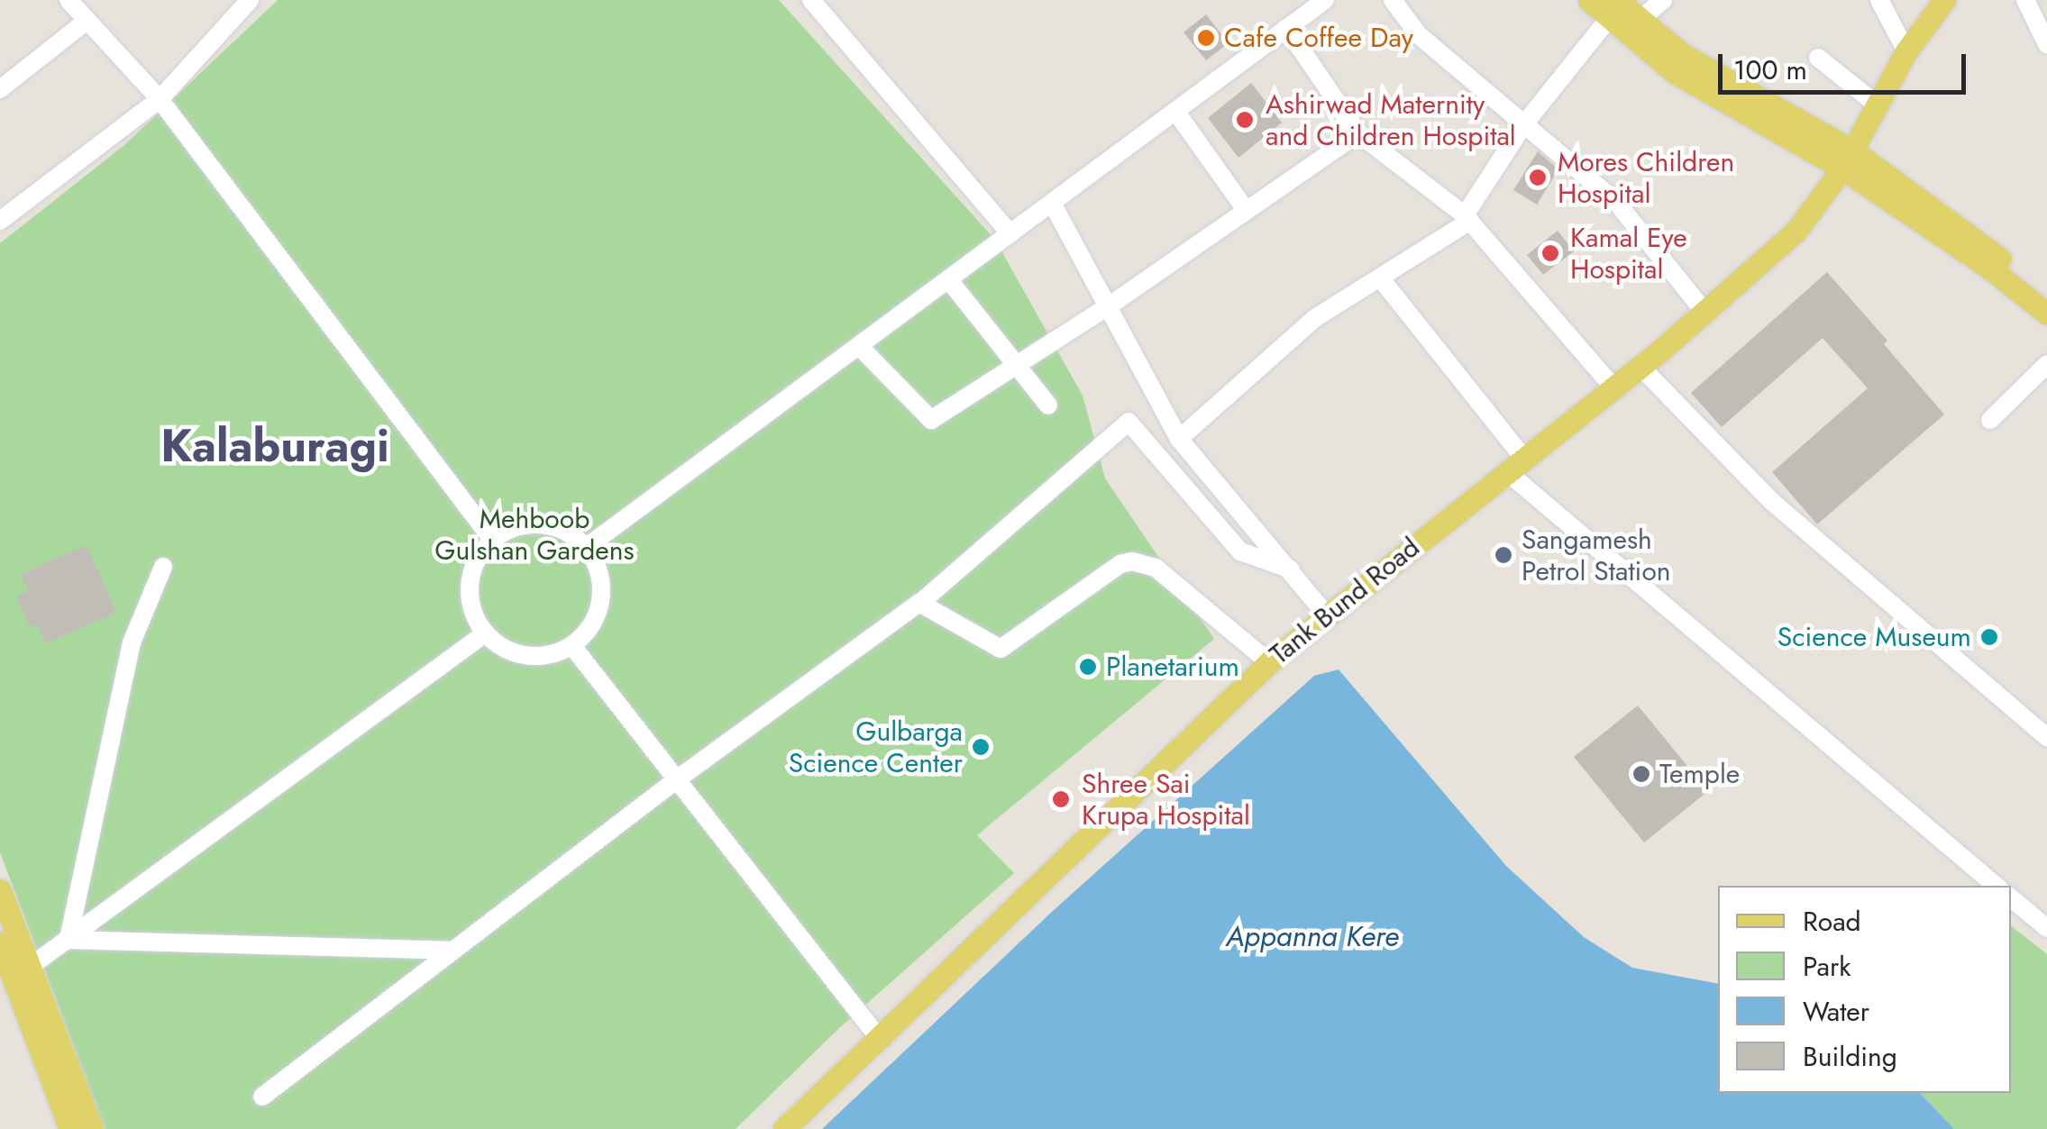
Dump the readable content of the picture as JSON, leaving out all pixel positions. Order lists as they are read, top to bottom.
{
  "streets": {
    "main road": ["Tank Bund Road"]
  },
  "districts": ["Kalaburagi"],
  "water": ["Appanna Kere"],
  "parks": ["Mehboob Gulshan Gardens"],
  "places": [
    "Cafe Coffee Day",
    "Ashirwad Maternity and Children Hospital",
    "Mores Children Hospital",
    "Kamal Eye Hospital",
    "Sangamesh Petrol Station",
    "Science Museum",
    "Planetarium",
    "Gulbarga Science Center",
    "Temple",
    "Shree Sai Krupa Hospital"
  ],
  "legend": [
    "Road",
    "Park",
    "Water",
    "Building"
  ],
  "scale_bar": "100 m"
}
